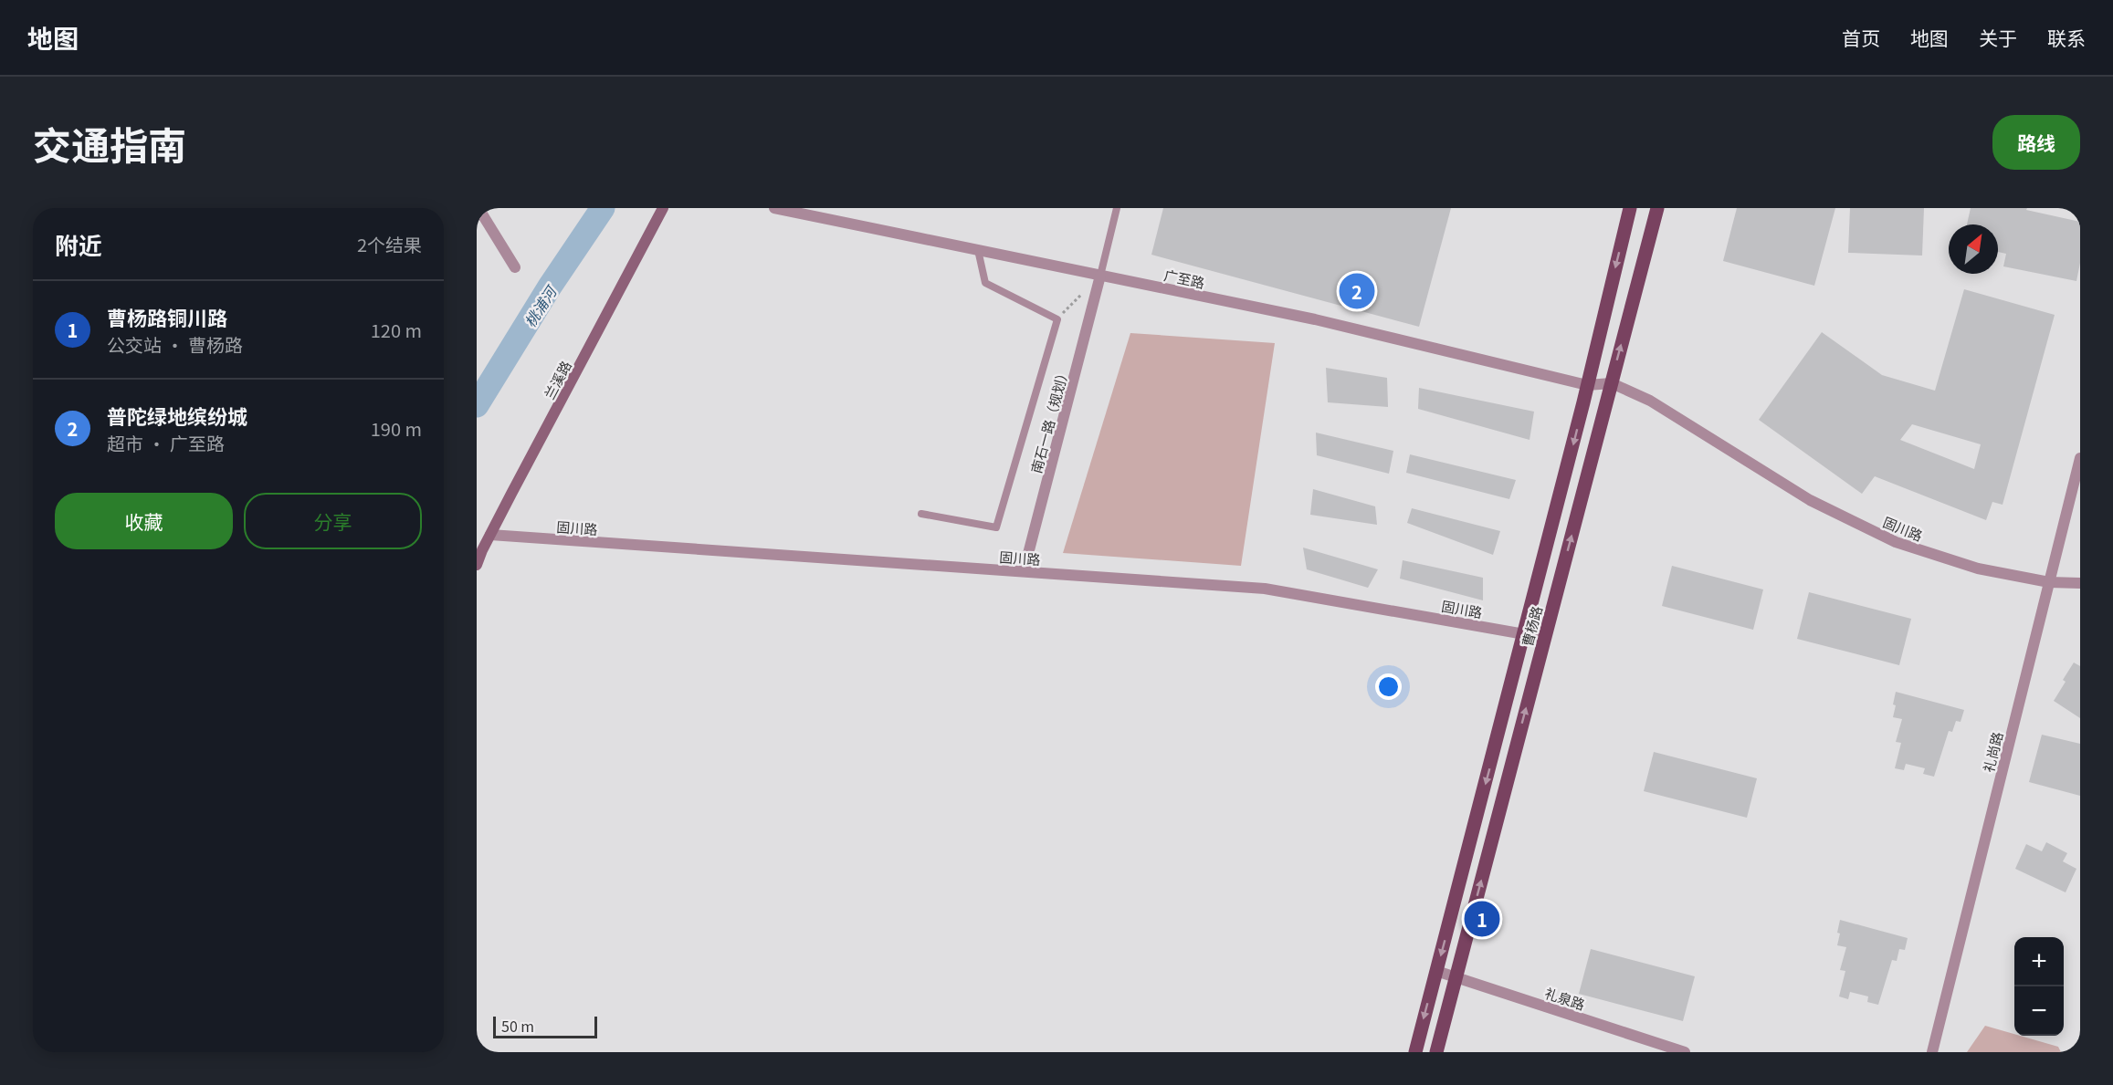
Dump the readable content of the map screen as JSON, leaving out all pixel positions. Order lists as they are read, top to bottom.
{
  "streets": {
    "main road": ["曹杨路"],
    "street": [
      "广至路",
      "兰溪路",
      "南石一路（规划）",
      "固川路",
      "礼尚路",
      "礼泉路"
    ]
  },
  "crossings": [
    ["广至路", "南石一路（规划）"],
    ["广至路", "固川路"],
    ["广至路", "曹杨路"],
    ["兰溪路", "固川路"],
    ["南石一路（规划）", "固川路"],
    ["固川路", "曹杨路"],
    ["固川路", "礼尚路"],
    ["曹杨路", "礼泉路"]
  ],
  "water": ["桃浦河"],
  "scale_bar": "50 m",
  "north": "top right",
  "page": {
    "header": "地图",
    "nav": [
      "首页",
      "地图",
      "关于",
      "联系"
    ],
    "title": "交通指南",
    "buttons": [
      "路线",
      ["收藏", "分享"]
    ],
    "heading": ["附近", "2个结果"],
    "pins": ["2", "1"],
    "list": [
      {
        "mark": "1",
        "name": "曹杨路铜川路",
        "note": "公交站 · 曹杨路",
        "value": "120 m"
      },
      {
        "mark": "2",
        "name": "普陀绿地缤纷城",
        "note": "超市 · 广至路",
        "value": "190 m"
      }
    ],
    "map_buttons": ["+", "−"],
    "scale": "50 m"
  }
}
